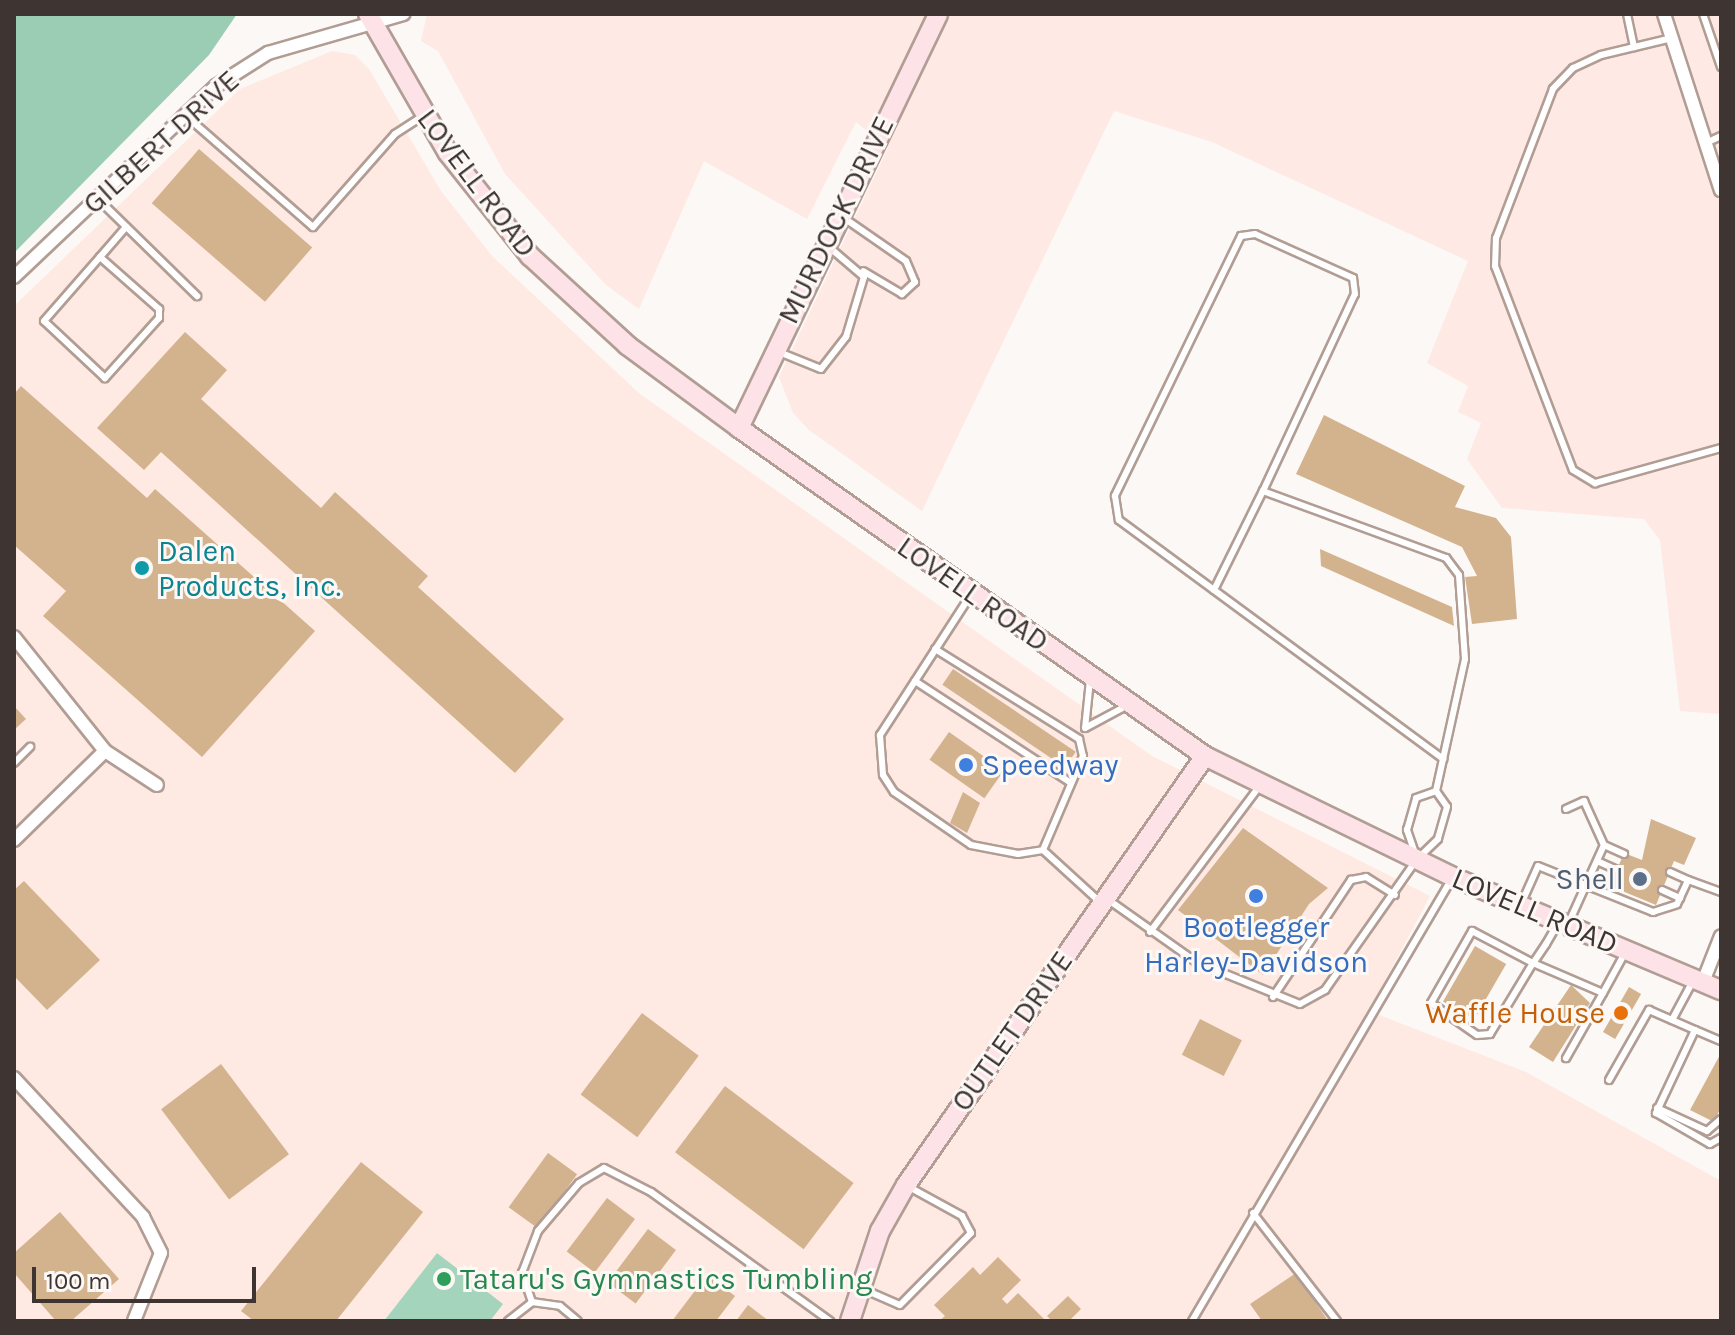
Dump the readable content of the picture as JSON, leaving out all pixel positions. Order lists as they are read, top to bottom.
{
  "streets": {
    "main road": ["LOVELL ROAD", "MURDOCK DRIVE", "OUTLET DRIVE"],
    "street": ["GILBERT DRIVE"]
  },
  "crossings": [
    ["GILBERT DRIVE", "LOVELL ROAD"],
    ["LOVELL ROAD", "MURDOCK DRIVE"],
    ["LOVELL ROAD", "OUTLET DRIVE"]
  ],
  "places": [
    "Dalen Products, Inc.",
    "Speedway",
    "Shell",
    "Bootlegger Harley-Davidson",
    "Waffle House",
    "Tataru's Gymnastics Tumbling"
  ],
  "scale_bar": "100 m"
}
